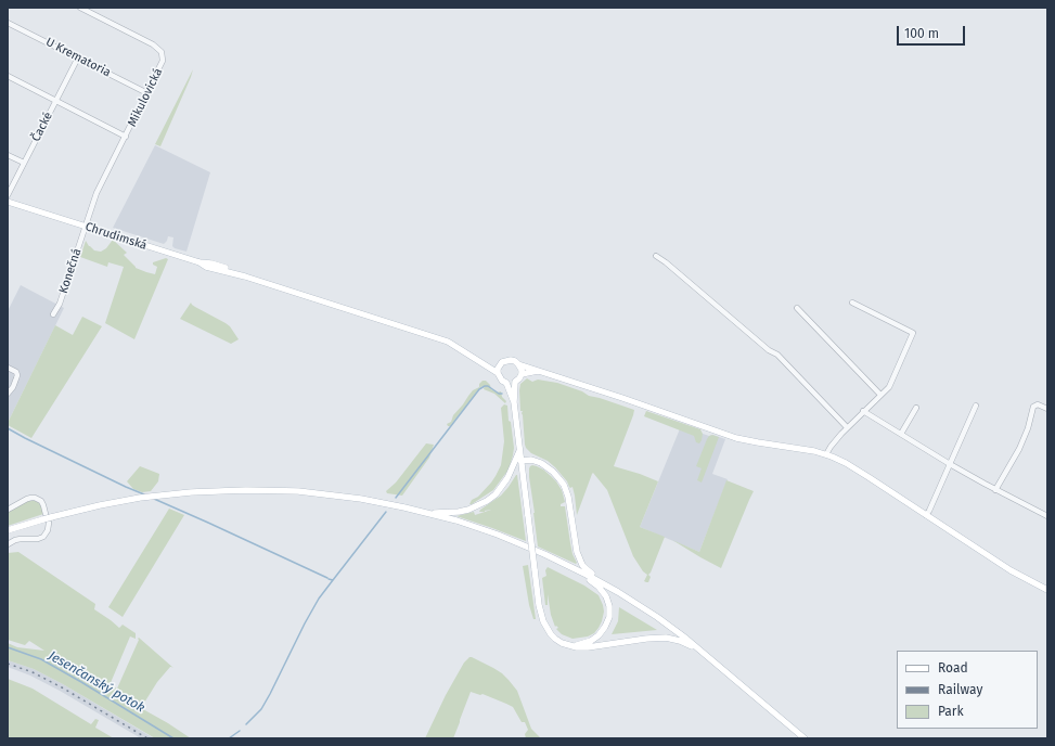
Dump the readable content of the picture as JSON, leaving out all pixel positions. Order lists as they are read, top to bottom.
{
  "streets": {
    "main road": ["Chrudimská"],
    "street": [
      "U Krematoria",
      "Mikulovická",
      "Čacké",
      "Konečná"
    ]
  },
  "crossings": [
    ["U Krematoria", "Mikulovická"],
    ["U Krematoria", "Čacké"],
    ["Mikulovická", "Chrudimská"],
    ["Mikulovická", "Konečná"],
    ["Chrudimská", "Konečná"]
  ],
  "water": ["Jesenčanský potok"],
  "legend": ["Road", "Railway", "Park"],
  "scale_bar": "100 m"
}
